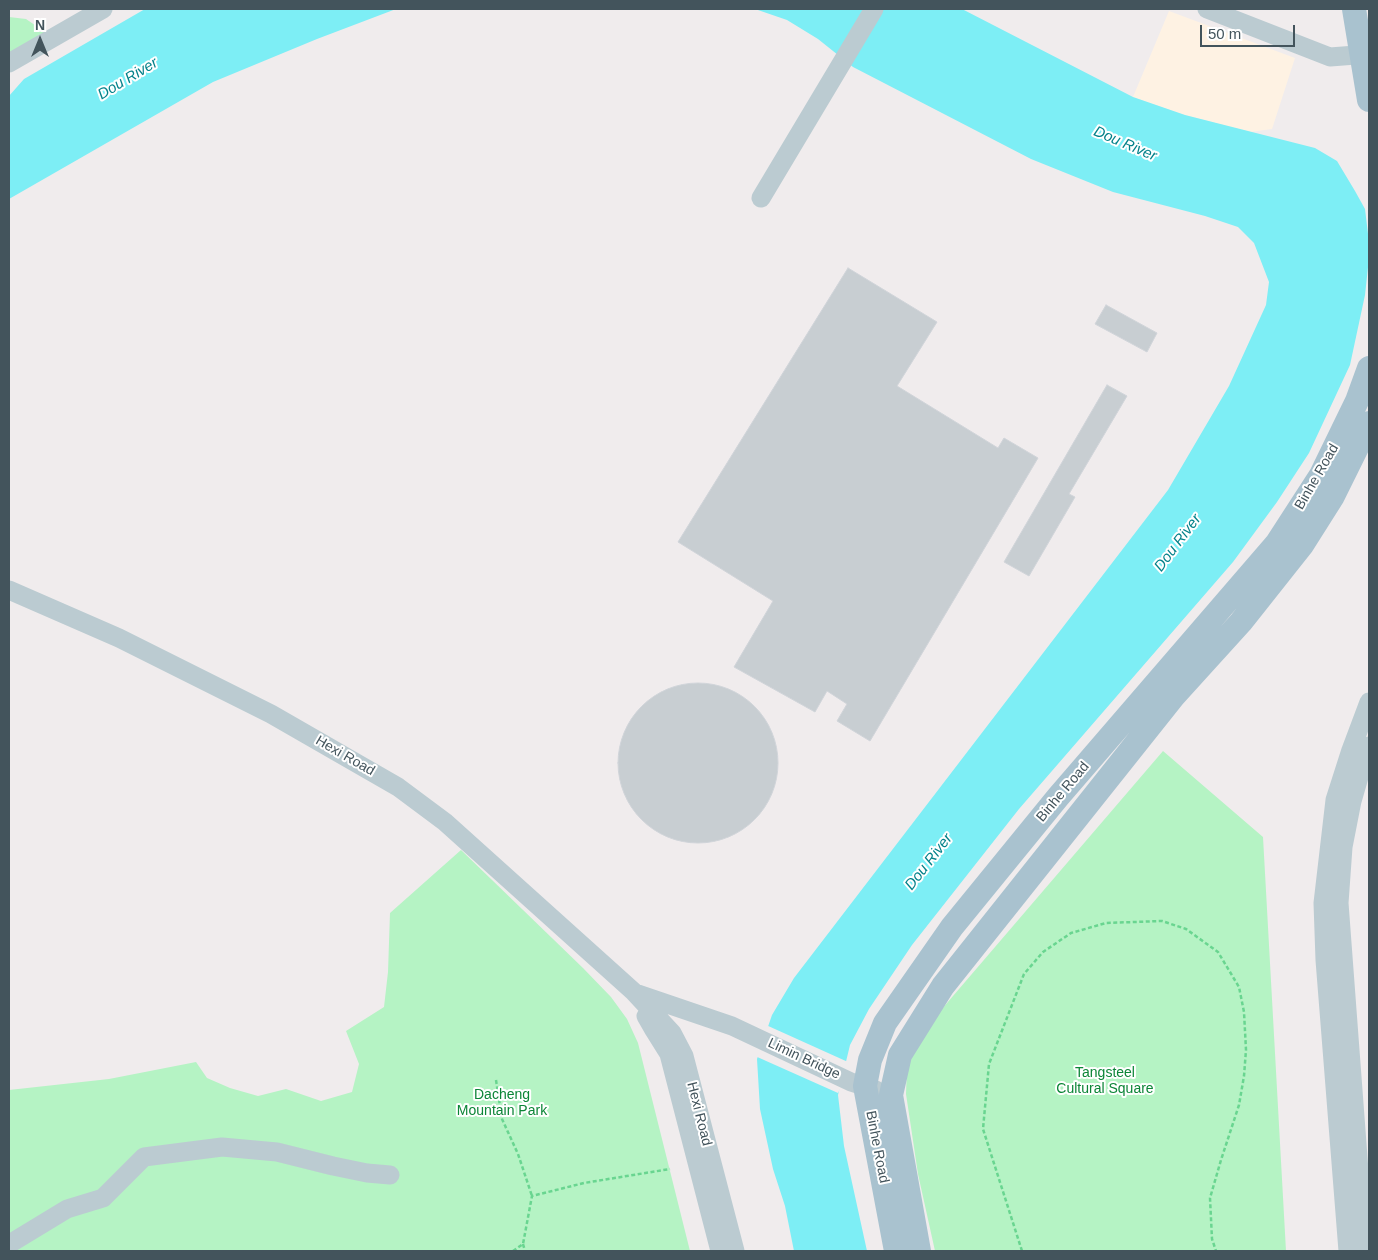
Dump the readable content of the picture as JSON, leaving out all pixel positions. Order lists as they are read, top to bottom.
{
  "streets": {
    "main road": ["Binhe Road"],
    "street": ["Hexi Road", "Limin Bridge"]
  },
  "crossings": [
    ["Binhe Road", "Limin Bridge"],
    ["Hexi Road", "Limin Bridge"]
  ],
  "water": ["Dou River"],
  "parks": ["Tangsteel Cultural Square", "Dacheng Mountain Park"],
  "scale_bar": "50 m",
  "north": "top"
}
